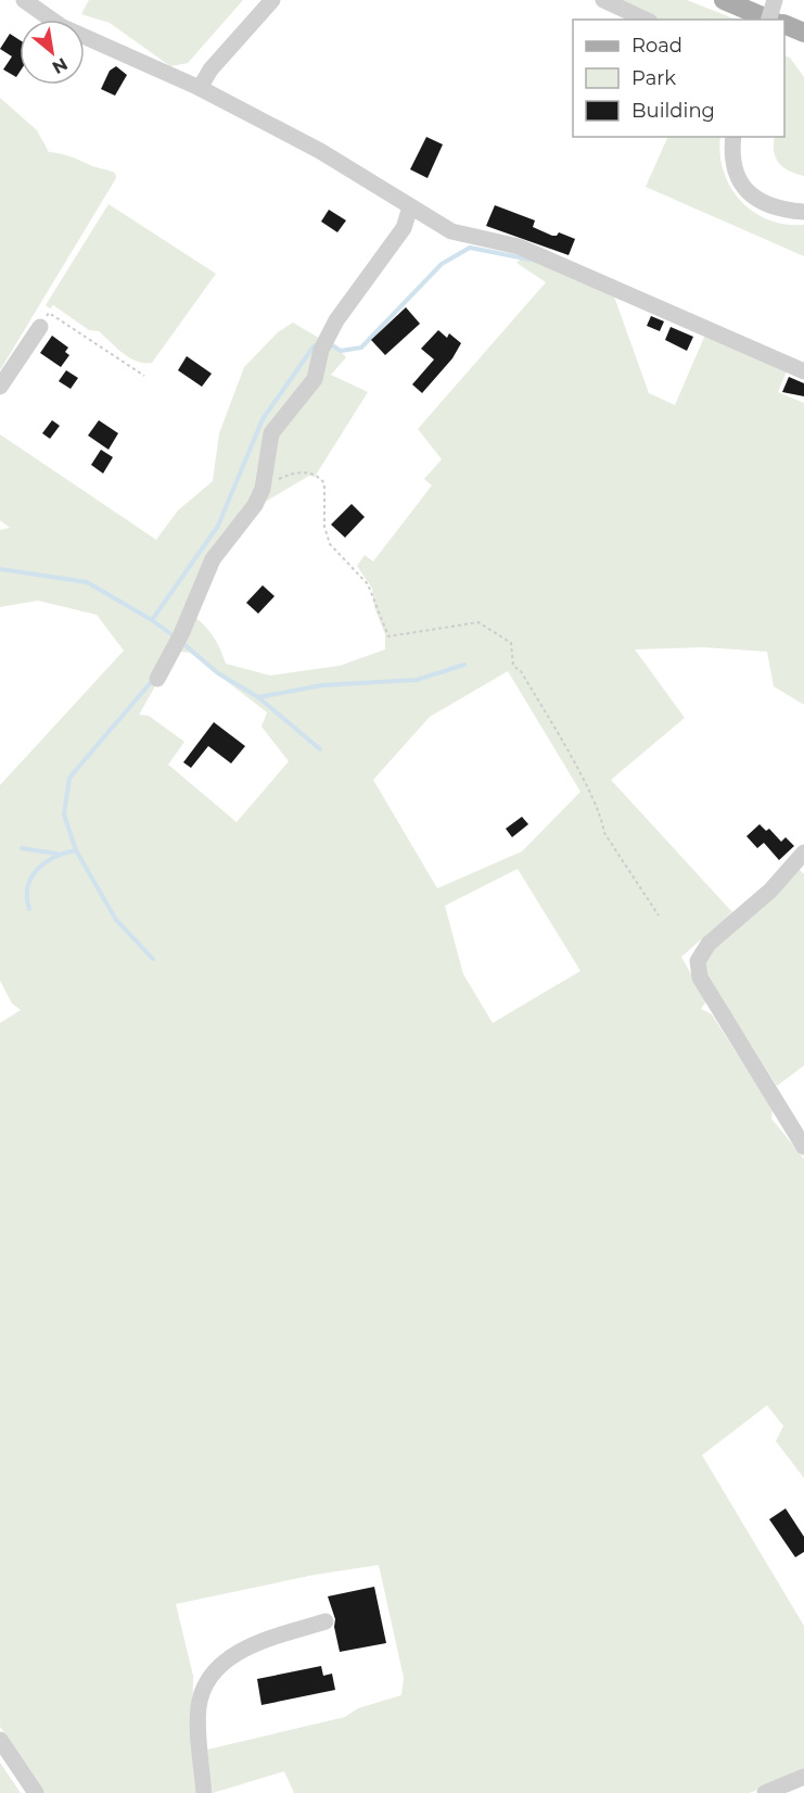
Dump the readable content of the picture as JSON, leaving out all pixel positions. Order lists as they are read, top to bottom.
{
  "legend": ["Road", "Park", "Building"],
  "north": "bottom right"
}
